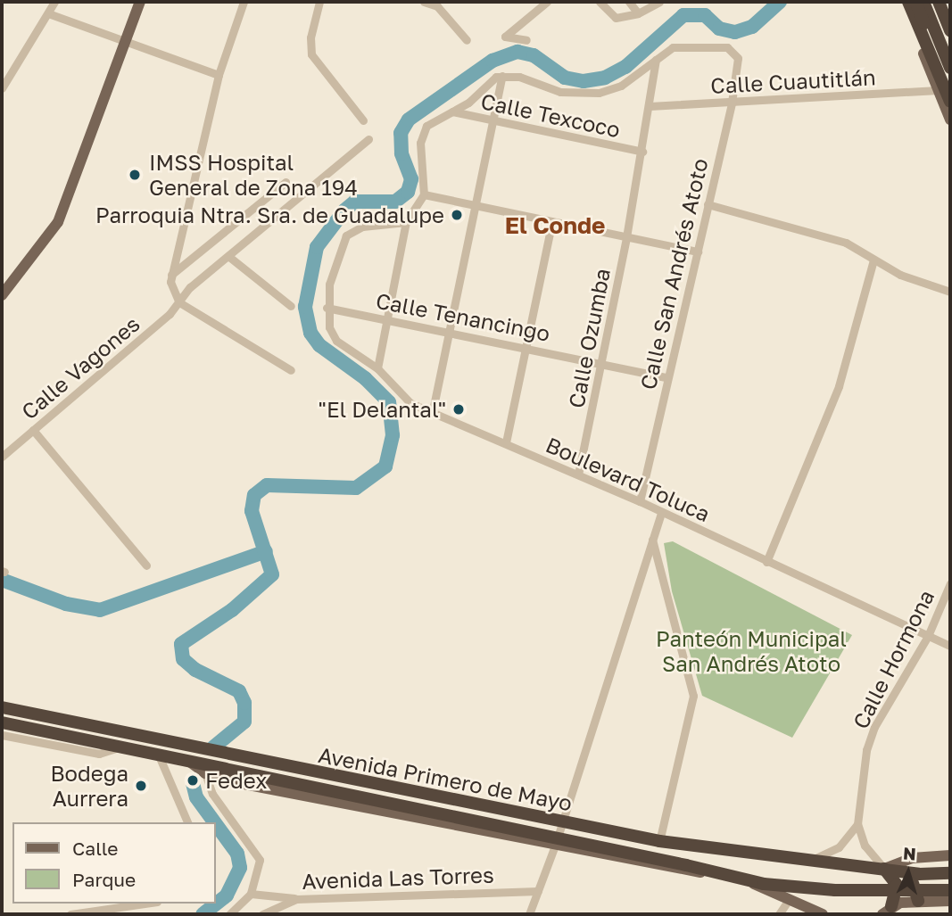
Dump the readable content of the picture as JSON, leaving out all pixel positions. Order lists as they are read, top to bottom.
{
  "streets": {
    "highway": ["Avenida Primero de Mayo"],
    "street": [
      "Calle Cuautitlán",
      "Calle Texcoco",
      "Calle San Andrés Atoto",
      "Calle Tenancingo",
      "Calle Ozumba",
      "Calle Vagones",
      "Boulevard Toluca",
      "Calle Hormona",
      "Avenida Las Torres"
    ]
  },
  "crossings": [
    ["Calle Cuautitlán", "Calle San Andrés Atoto"],
    ["Calle Cuautitlán", "Calle Ozumba"],
    ["Calle Texcoco", "Calle Ozumba"],
    ["Calle San Andrés Atoto", "Calle Tenancingo"],
    ["Calle San Andrés Atoto", "Calle Ozumba"],
    ["Calle San Andrés Atoto", "Boulevard Toluca"],
    ["Calle Tenancingo", "Calle Ozumba"],
    ["Calle Tenancingo", "Boulevard Toluca"],
    ["Calle Ozumba", "Boulevard Toluca"],
    ["Boulevard Toluca", "Calle Hormona"]
  ],
  "districts": ["El Conde"],
  "parks": ["Panteón Municipal San Andrés Atoto"],
  "places": [
    "IMSS Hospital General de Zona 194",
    "Parroquia Ntra. Sra. de Guadalupe",
    "\"El Delantal\"",
    "Fedex",
    "Bodega Aurrera"
  ],
  "legend": ["Calle", "Parque"],
  "north": "top"
}
